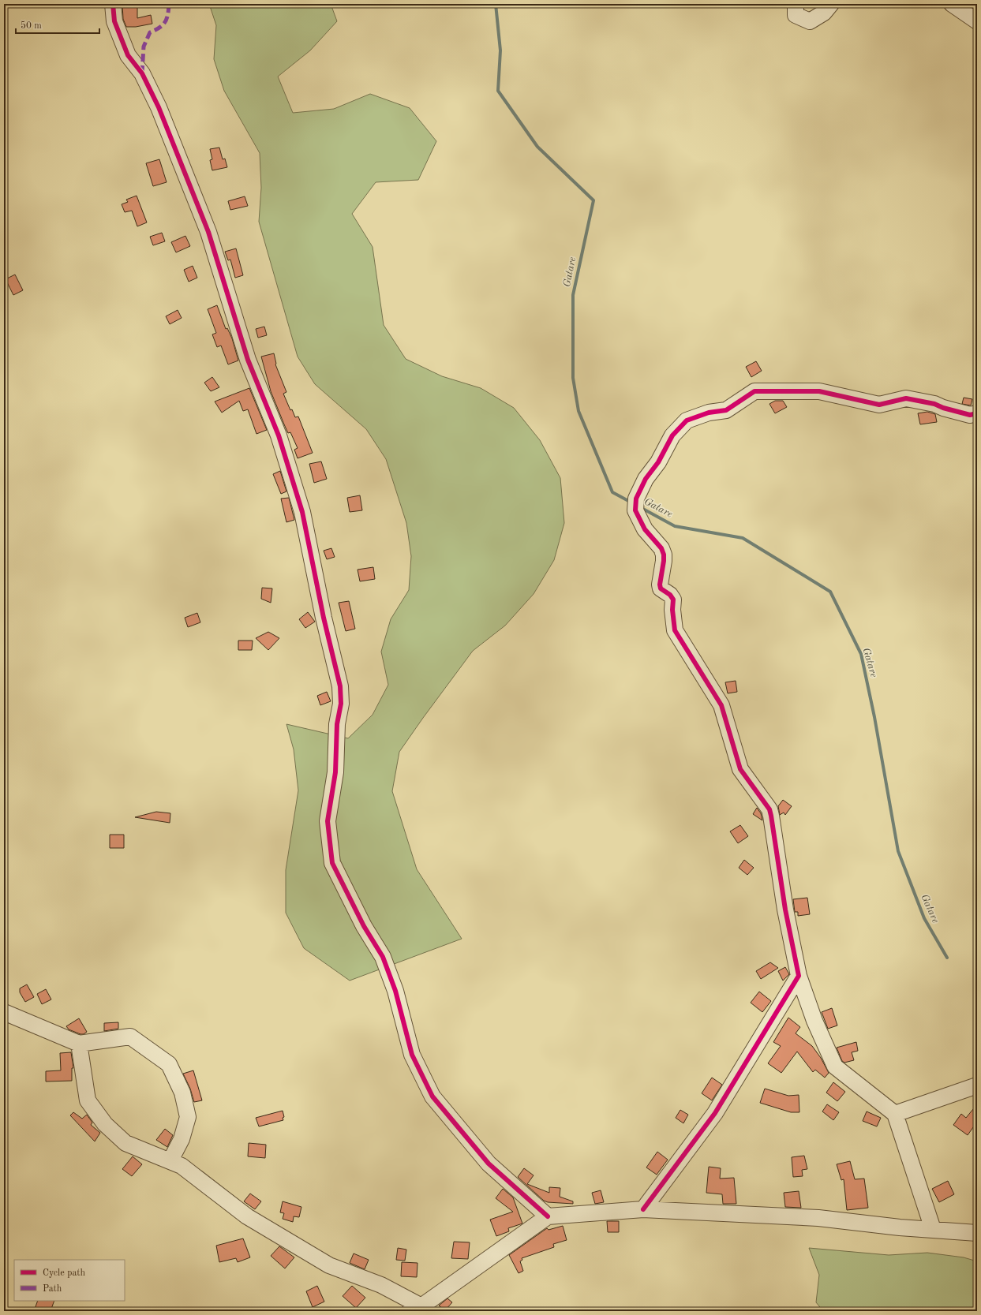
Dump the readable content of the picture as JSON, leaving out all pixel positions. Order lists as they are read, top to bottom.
{
  "water": ["Gatare"],
  "legend": ["Cycle path", "Path"],
  "scale_bar": "50 m"
}
